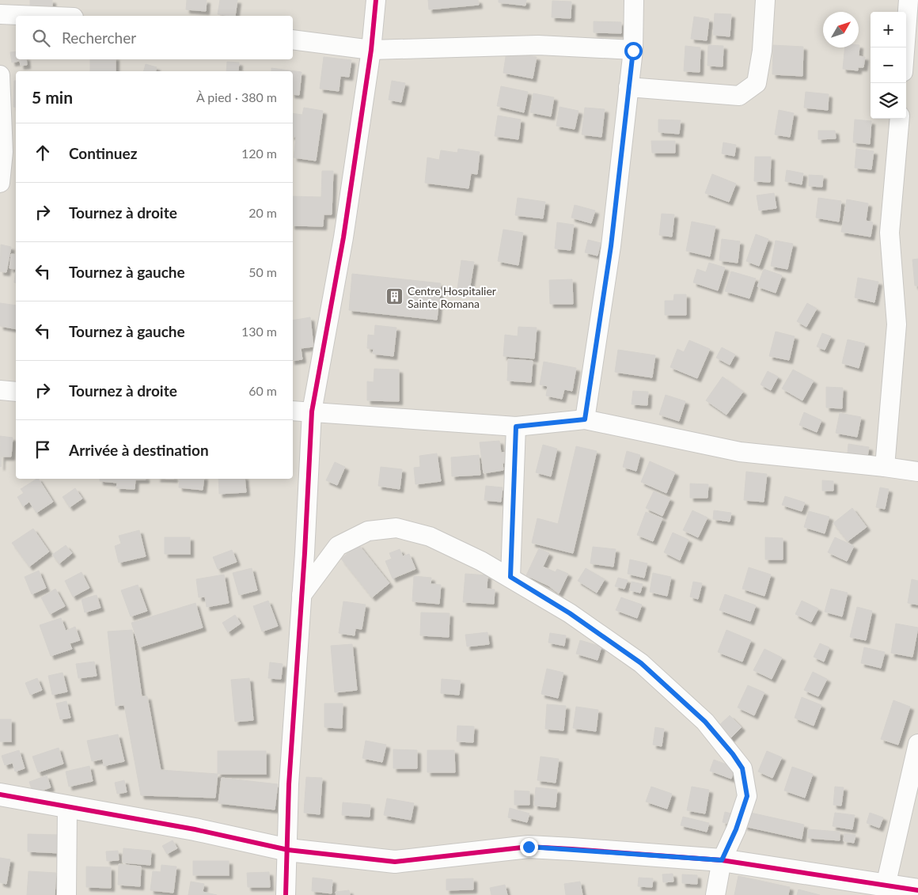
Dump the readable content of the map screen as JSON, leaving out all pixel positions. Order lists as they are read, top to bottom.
{
  "places": {
    "building": ["Centre Hospitalier Sainte Romana"]
  },
  "north": "top right",
  "page": {
    "map_buttons": ["+", "−"],
    "search": "Rechercher",
    "heading": ["5 min", "À pied · 380 m"],
    "list": [
      ["Continuez", "120 m"],
      ["Tournez à droite", "20 m"],
      ["Tournez à gauche", "50 m"],
      ["Tournez à gauche", "130 m"],
      ["Tournez à droite", "60 m"],
      "Arrivée à destination"
    ]
  }
}
